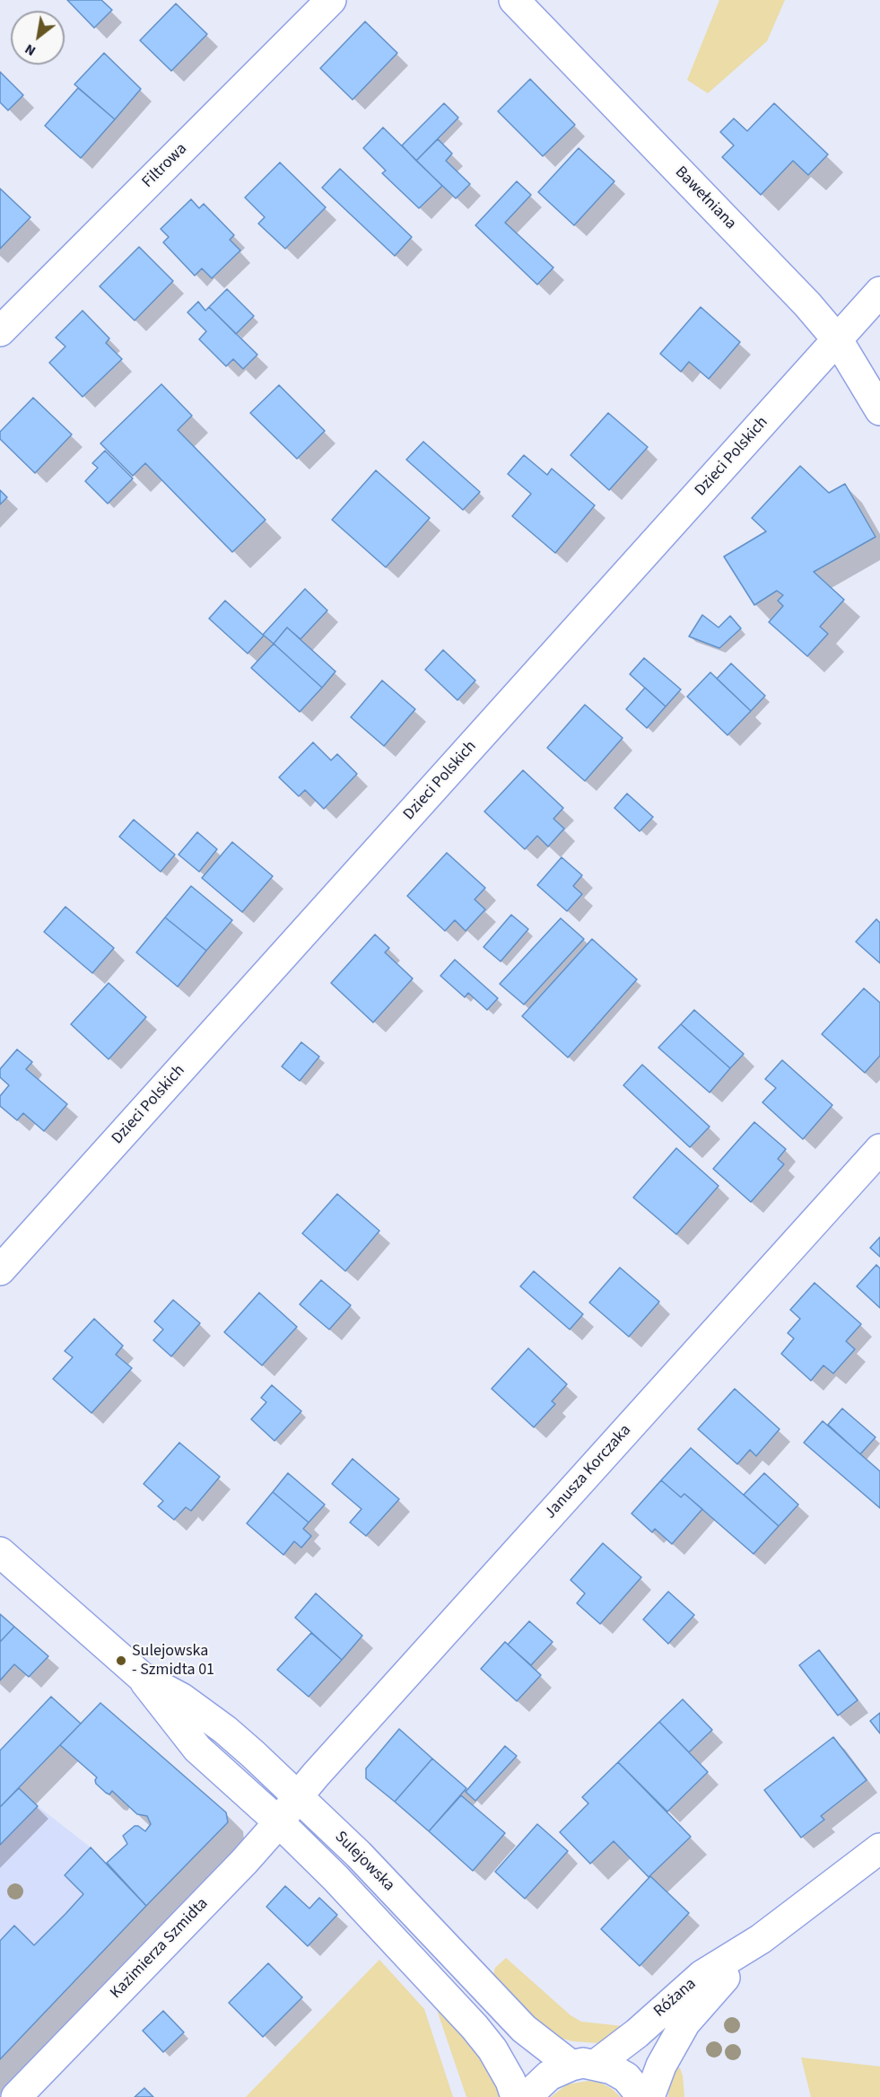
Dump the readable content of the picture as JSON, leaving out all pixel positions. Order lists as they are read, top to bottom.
{
  "streets": {
    "street": [
      "Filtrowa",
      "Bawełniana",
      "Dzieci Polskich",
      "Janusza Korczaka",
      "Sulejowska",
      "Kazimierza Szmidta",
      "Różana"
    ]
  },
  "crossings": [
    ["Bawełniana", "Dzieci Polskich"],
    ["Janusza Korczaka", "Sulejowska"],
    ["Janusza Korczaka", "Kazimierza Szmidta"],
    ["Sulejowska", "Kazimierza Szmidta"],
    ["Sulejowska", "Różana"]
  ],
  "places": ["Sulejowska - Szmidta 01"],
  "north": "bottom left"
}
